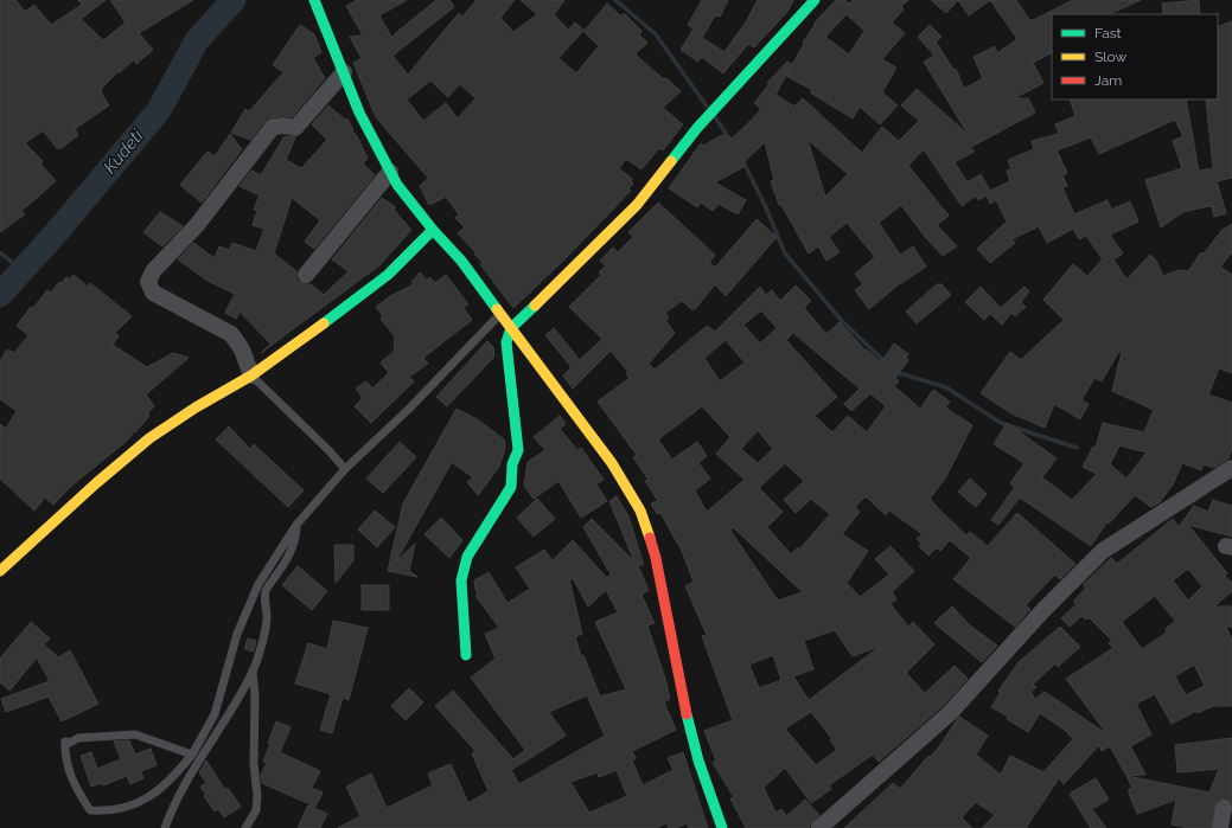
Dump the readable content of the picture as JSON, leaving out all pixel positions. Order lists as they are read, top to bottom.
{
  "water": ["Kudeti"],
  "legend": ["Fast", "Slow", "Jam"]
}
